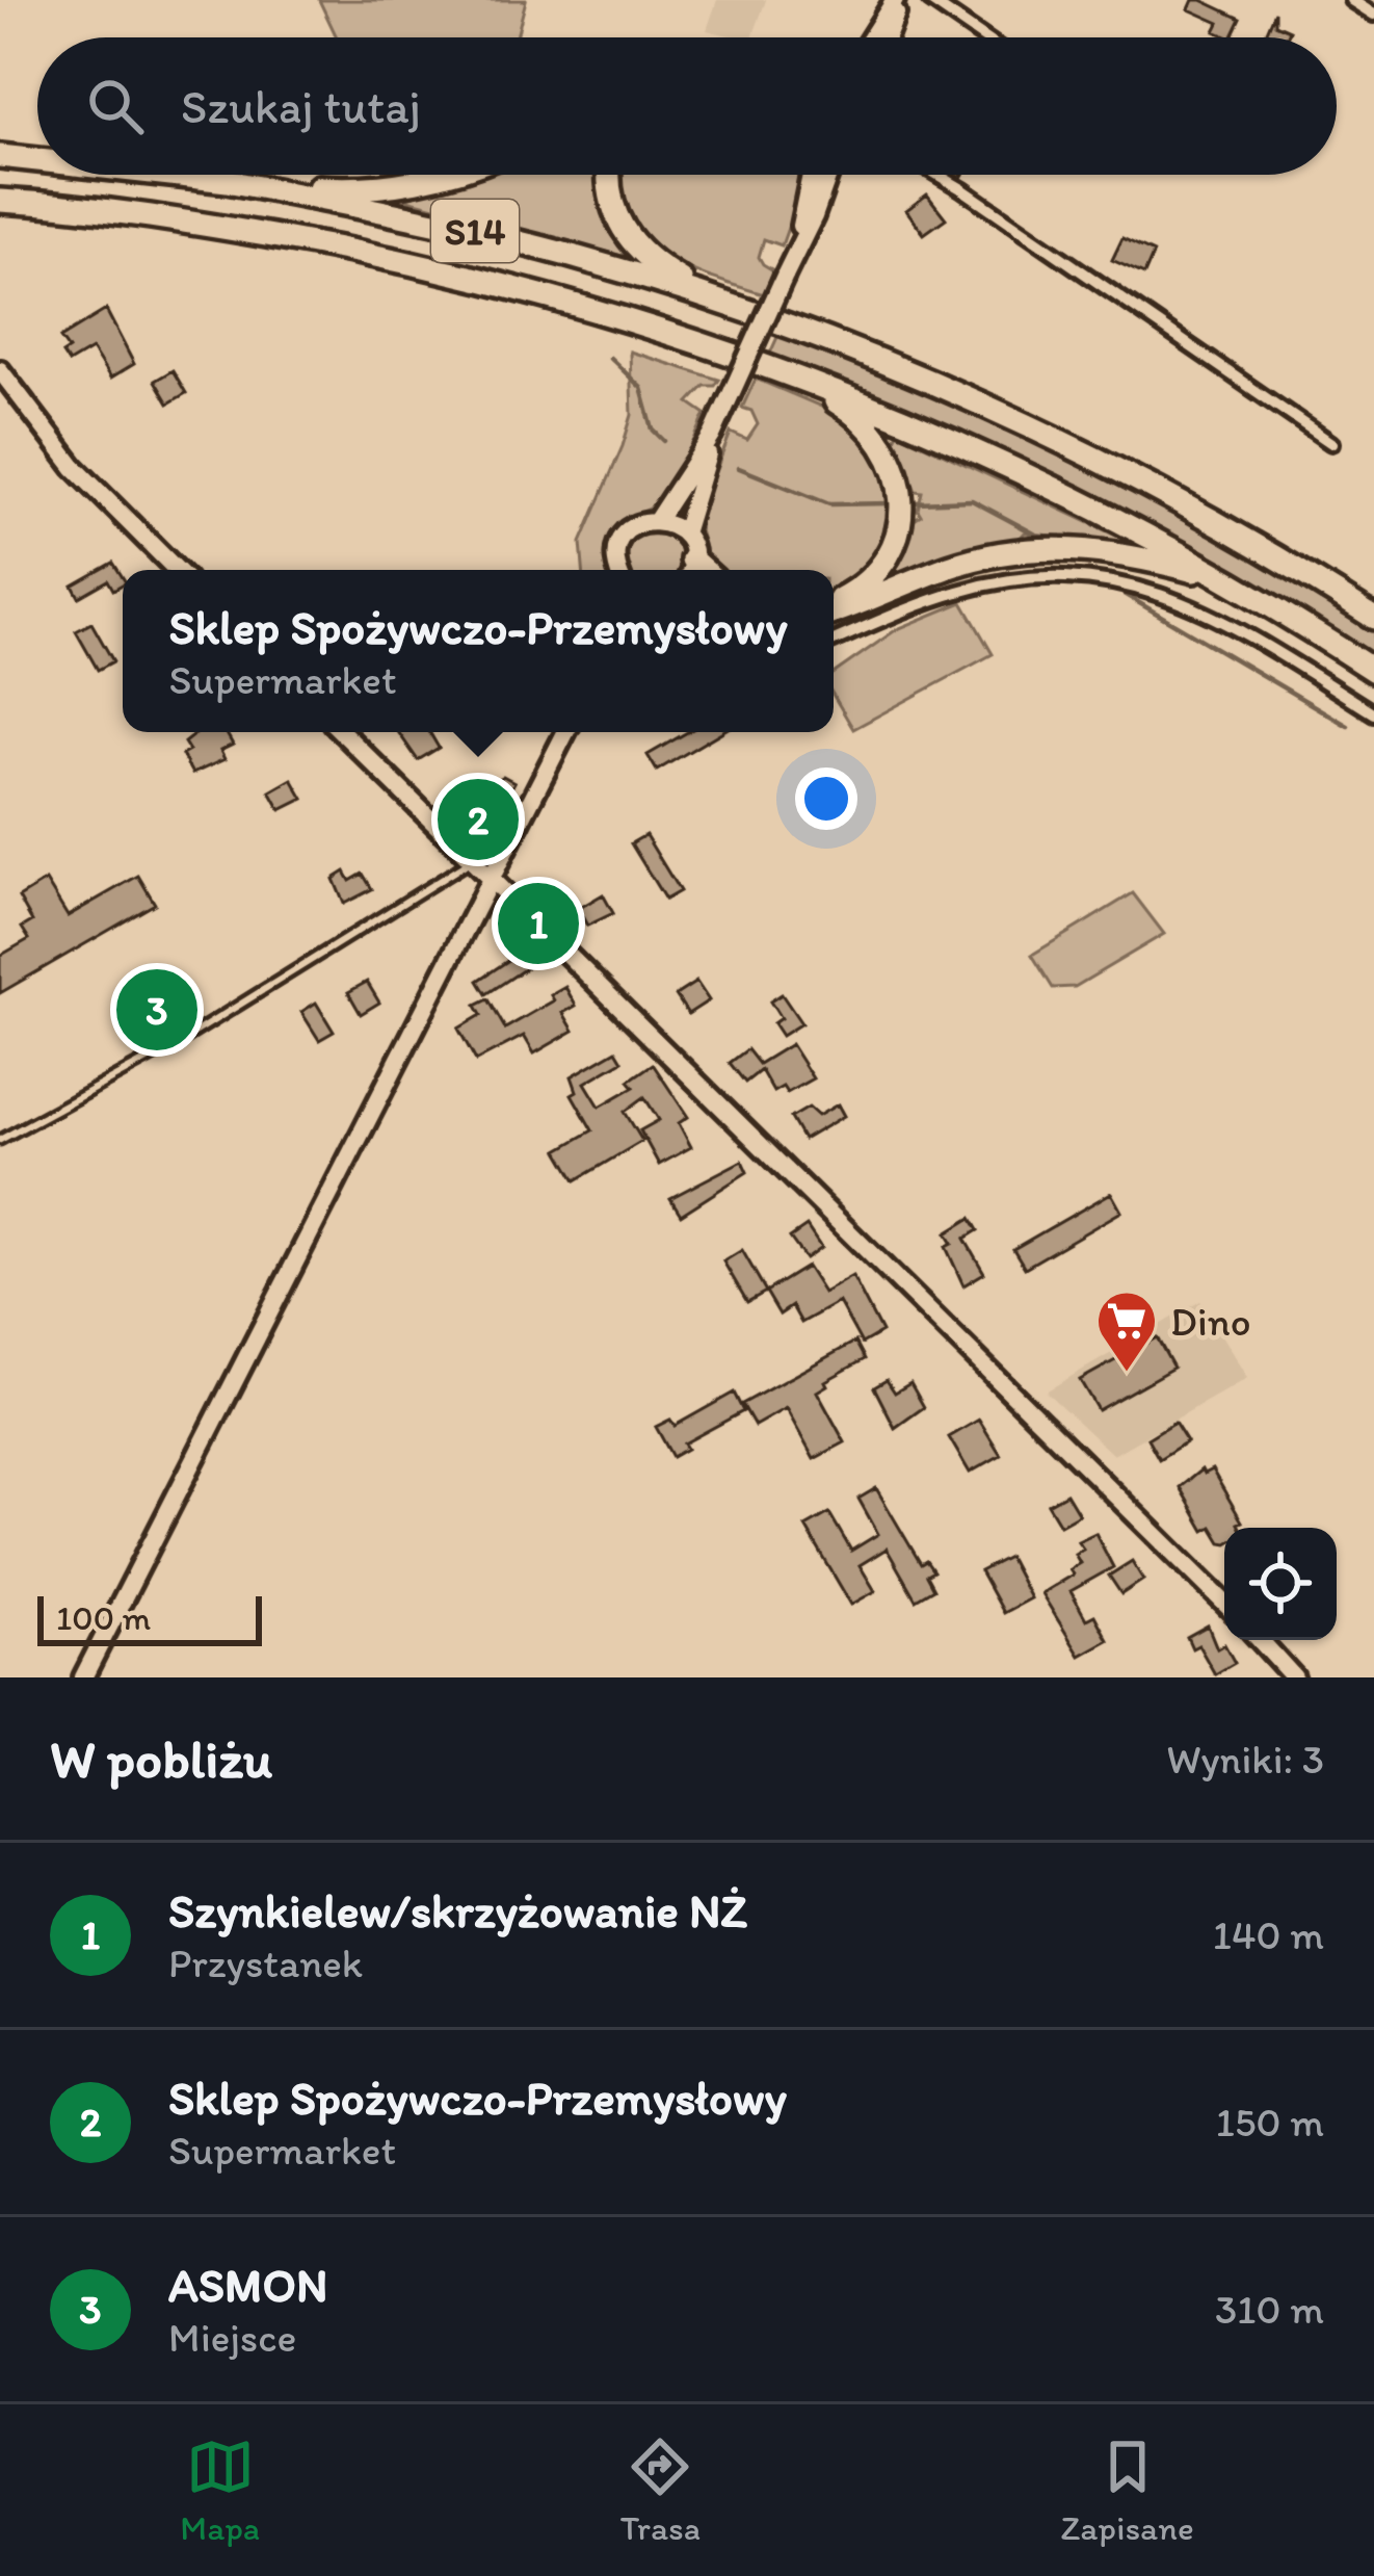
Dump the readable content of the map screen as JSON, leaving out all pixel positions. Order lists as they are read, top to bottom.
{
  "streets": {
    "highway": ["S14"]
  },
  "places": {
    "supermarket": ["Dino"]
  },
  "scale_bar": "100 m",
  "page": {
    "search": "Szukaj tutaj",
    "popup": ["Sklep Spożywczo-Przemysłowy", "Supermarket"],
    "pins": ["2", "1", "3"],
    "scale": "100 m",
    "heading": ["W pobliżu", "Wyniki: 3"],
    "list": [
      {
        "mark": "1",
        "name": "Szynkielew/skrzyżowanie NŻ",
        "note": "Przystanek",
        "value": "140 m"
      },
      {
        "mark": "2",
        "name": "Sklep Spożywczo-Przemysłowy",
        "note": "Supermarket",
        "value": "150 m"
      },
      {
        "mark": "3",
        "name": "ASMON",
        "note": "Miejsce",
        "value": "310 m"
      }
    ],
    "nav": ["Mapa", "Trasa", "Zapisane"]
  }
}
